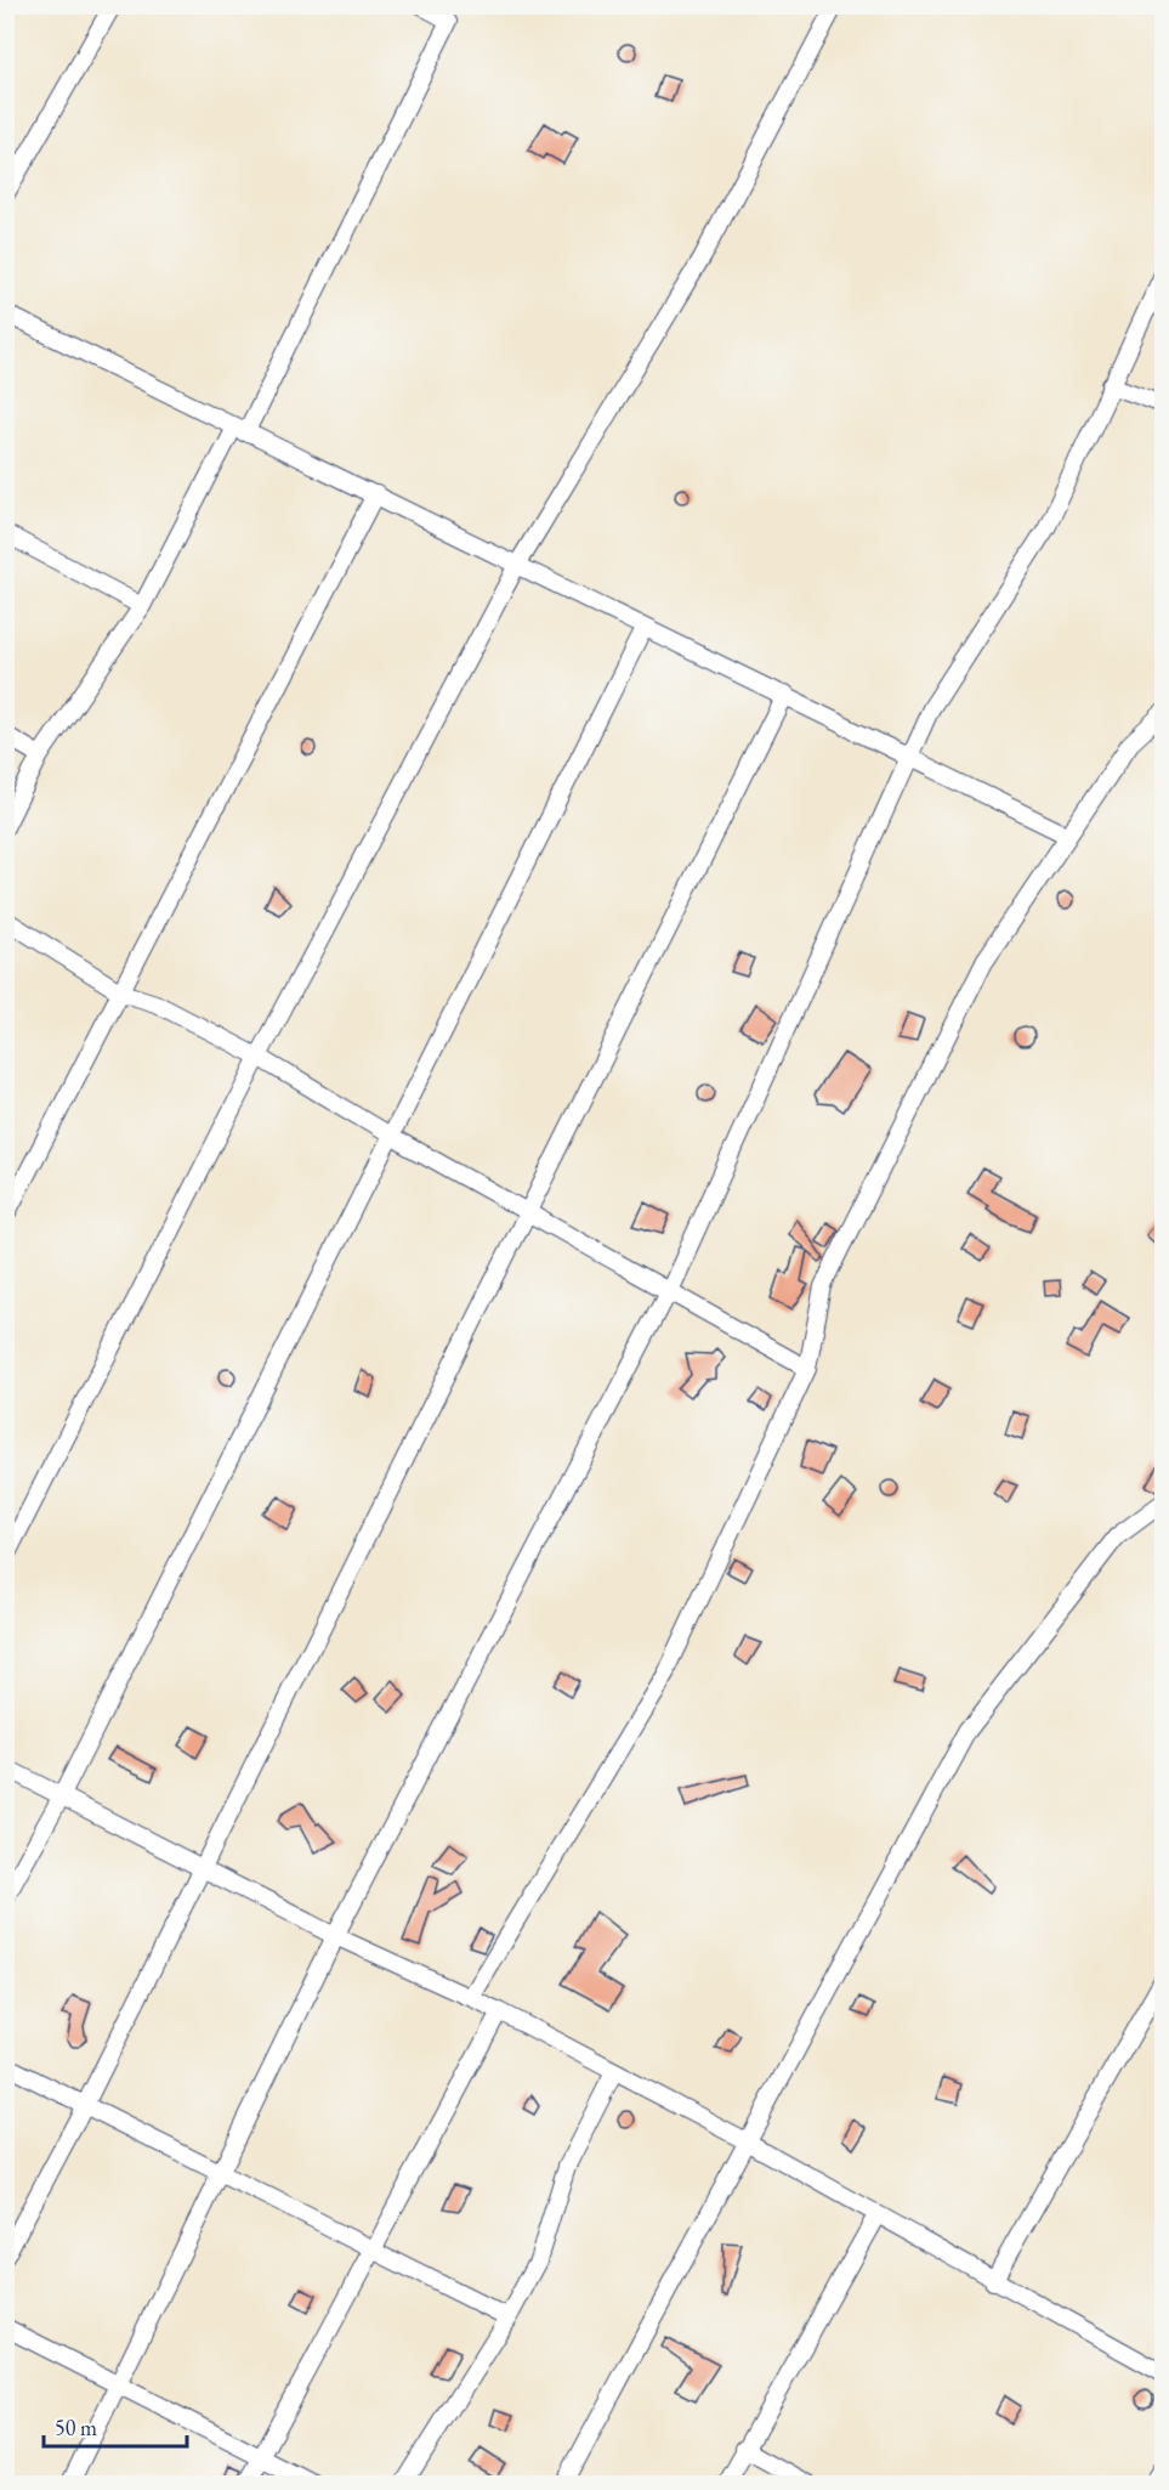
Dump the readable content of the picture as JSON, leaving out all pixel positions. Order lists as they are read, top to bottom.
{
  "scale_bar": "50 m"
}
